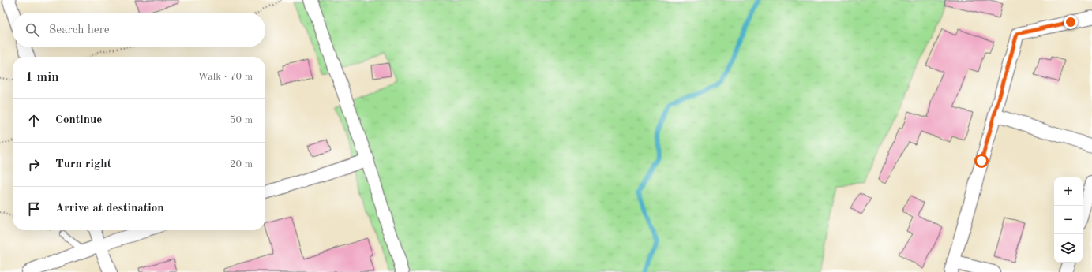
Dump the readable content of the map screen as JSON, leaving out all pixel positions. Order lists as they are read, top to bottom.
{
  "page": {
    "search": "Search here",
    "heading": ["1 min", "Walk · 70 m"],
    "list": [
      ["Continue", "50 m"],
      ["Turn right", "20 m"],
      "Arrive at destination"
    ],
    "map_buttons": ["+", "−"]
  }
}
